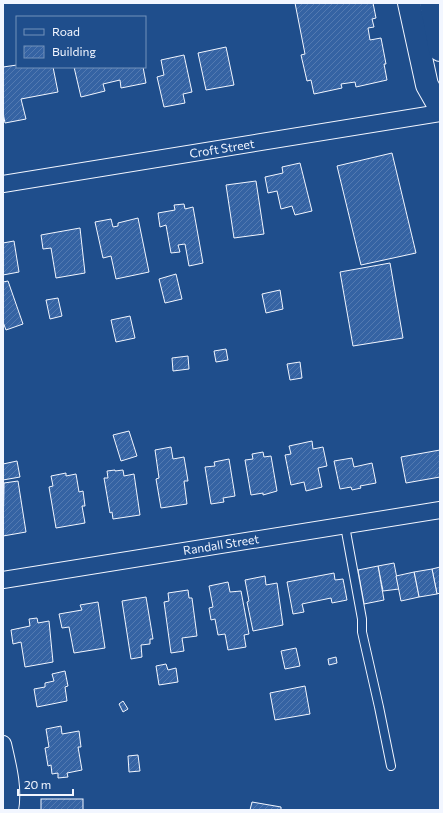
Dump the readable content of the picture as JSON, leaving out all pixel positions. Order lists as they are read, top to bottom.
{
  "streets": {
    "street": ["Croft Street", "Randall Street"]
  },
  "legend": ["Road", "Building"],
  "scale_bar": "20 m"
}
